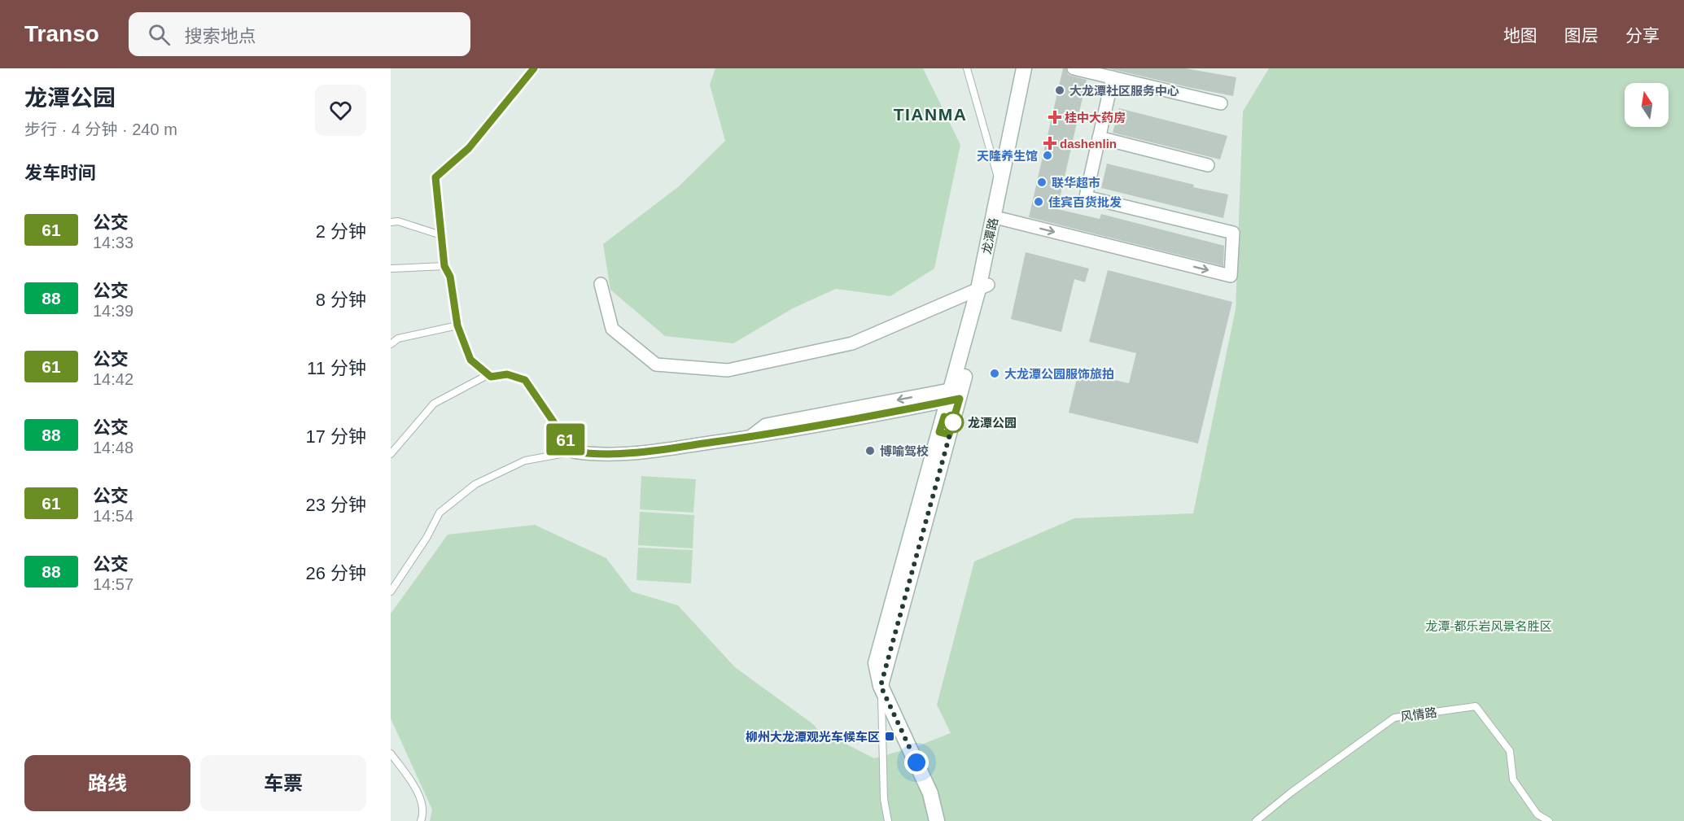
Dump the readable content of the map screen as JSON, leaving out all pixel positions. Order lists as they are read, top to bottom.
{
  "streets": {
    "street": ["龙潭路"],
    "lane": ["风情路"]
  },
  "districts": ["TIANMA"],
  "parks": ["龙潭-都乐岩风景名胜区"],
  "places": {
    "other": [
      "大龙潭社区服务中心",
      "天隆养生馆",
      "联华超市",
      "佳宾百货批发",
      "大龙潭公园服饰旅拍",
      "龙潭公园",
      "博喻驾校"
    ],
    "health": ["桂中大药房", "dashenlin"],
    "transit": ["柳州大龙潭观光车候车区"]
  },
  "lines": ["bus line 61"],
  "north": "top",
  "page": {
    "header": "Transo",
    "search": "搜索地点",
    "nav": ["地图", "图层", "分享"],
    "heading": [
      ["龙潭公园", "步行 · 4 分钟 · 240 m"],
      "发车时间"
    ],
    "on_map": "61",
    "list": [
      {
        "mark": "61",
        "name": "公交",
        "note": "14:33",
        "value": "2 分钟"
      },
      {
        "mark": "88",
        "name": "公交",
        "note": "14:39",
        "value": "8 分钟"
      },
      {
        "mark": "61",
        "name": "公交",
        "note": "14:42",
        "value": "11 分钟"
      },
      {
        "mark": "88",
        "name": "公交",
        "note": "14:48",
        "value": "17 分钟"
      },
      {
        "mark": "61",
        "name": "公交",
        "note": "14:54",
        "value": "23 分钟"
      },
      {
        "mark": "88",
        "name": "公交",
        "note": "14:57",
        "value": "26 分钟"
      }
    ],
    "buttons": ["路线", "车票"]
  }
}
